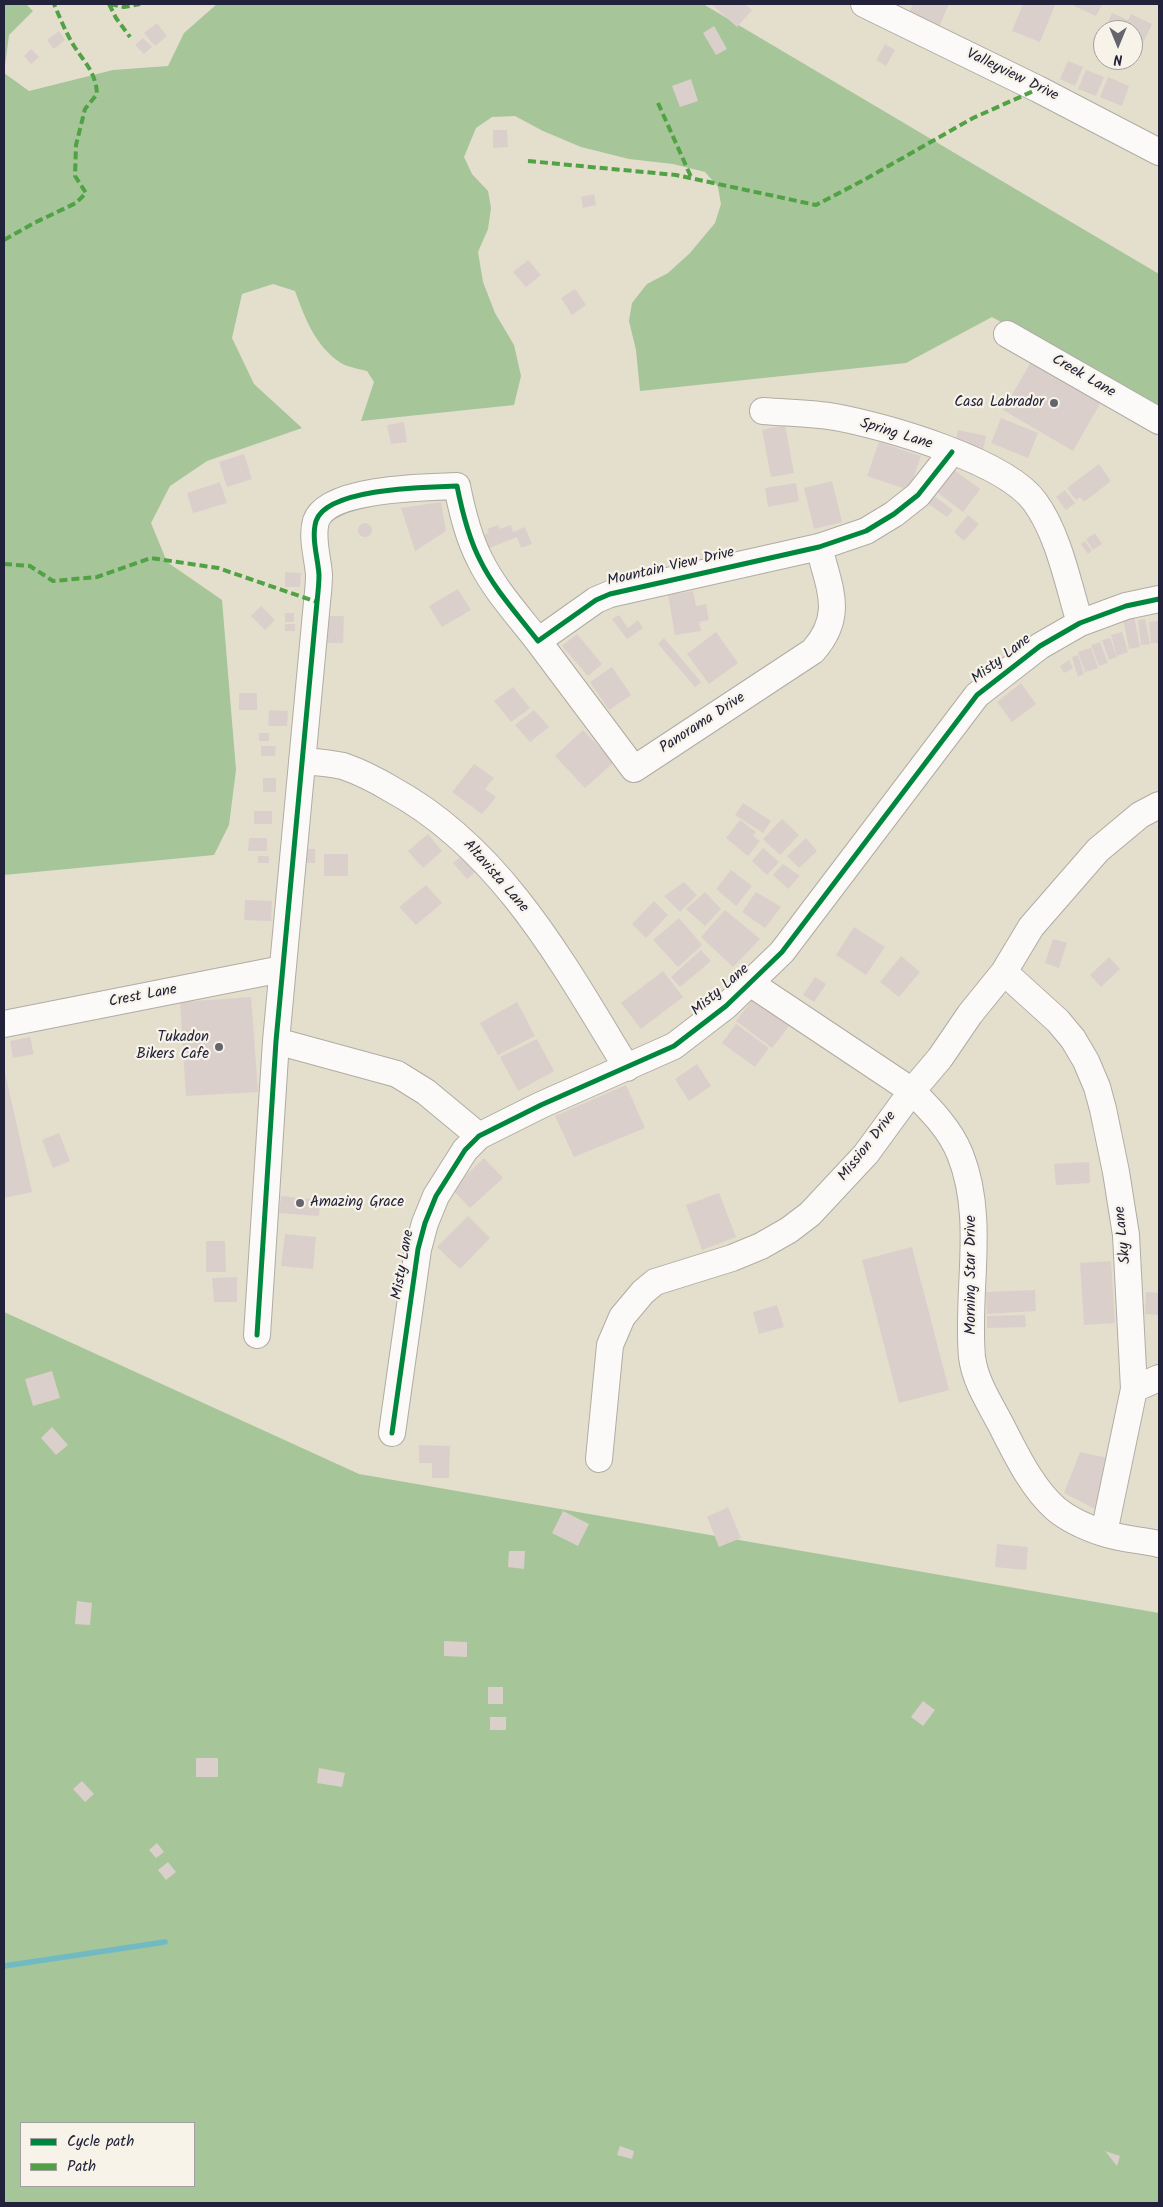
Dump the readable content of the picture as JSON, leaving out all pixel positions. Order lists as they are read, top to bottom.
{
  "streets": {
    "street": [
      "Valleyview Drive",
      "Creek Lane",
      "Spring Lane",
      "Mountain View Drive",
      "Misty Lane",
      "Panorama Drive",
      "Altavista Lane",
      "Crest Lane",
      "Mission Drive",
      "Sky Lane",
      "Morning Star Drive"
    ]
  },
  "crossings": [
    ["Spring Lane", "Mountain View Drive"],
    ["Spring Lane", "Misty Lane"],
    ["Mountain View Drive", "Panorama Drive"],
    ["Misty Lane", "Altavista Lane"],
    ["Misty Lane", "Morning Star Drive"],
    ["Mission Drive", "Sky Lane"],
    ["Mission Drive", "Morning Star Drive"],
    ["Sky Lane", "Morning Star Drive"]
  ],
  "places": ["Casa Labrador", "Tukadon Bikers Cafe", "Amazing Grace"],
  "legend": ["Cycle path", "Path"],
  "north": "bottom"
}
